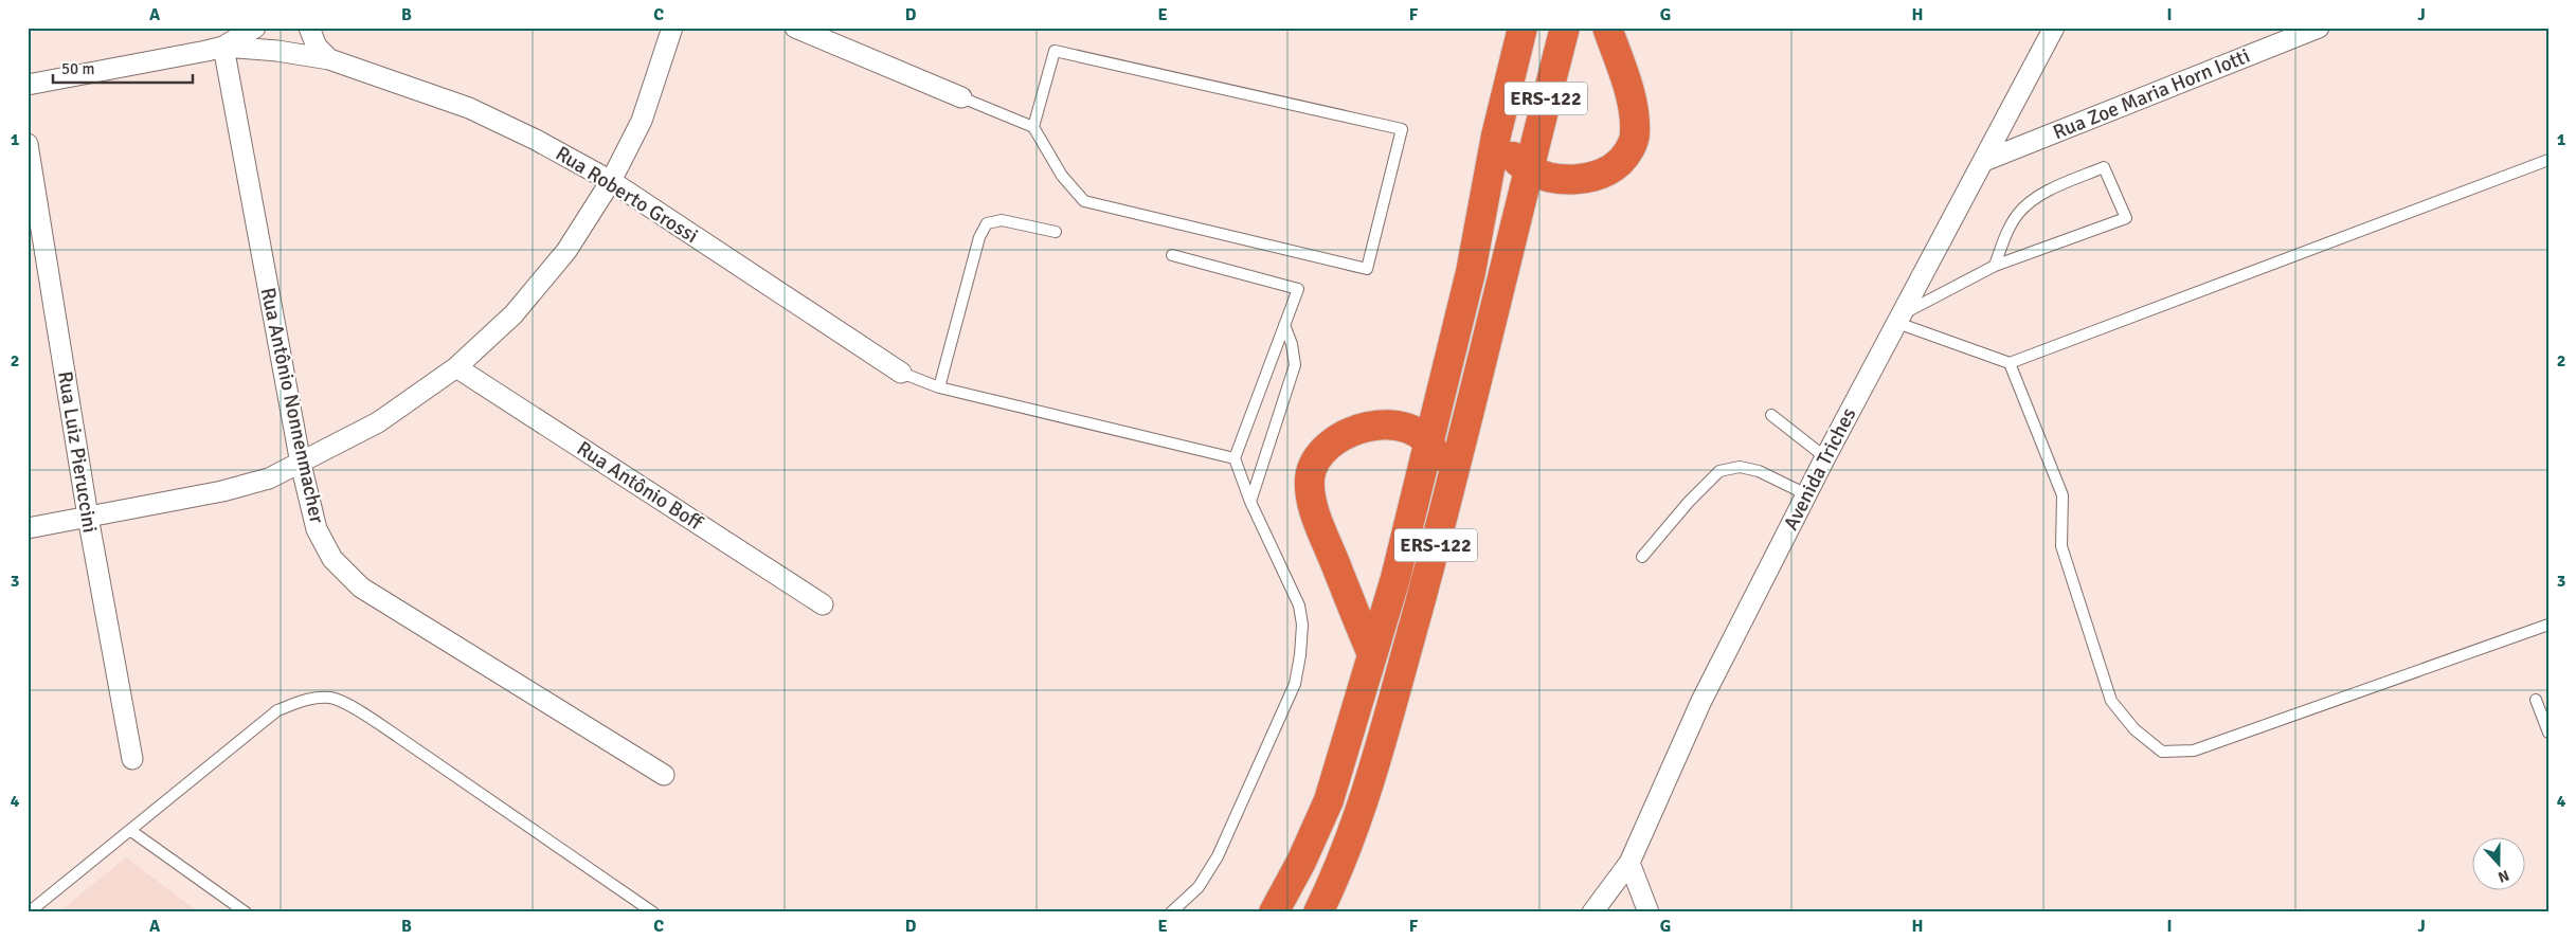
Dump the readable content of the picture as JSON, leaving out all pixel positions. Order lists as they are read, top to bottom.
{
  "streets": {
    "highway": ["ERS-122"],
    "street": [
      "Rua Zoe Maria Horn Iotti",
      "Rua Roberto Grossi",
      "Rua Antônio Nonnenmacher",
      "Rua Luiz Pieruccini",
      "Avenida Triches",
      "Rua Antônio Boff"
    ]
  },
  "crossings": [
    ["Rua Zoe Maria Horn Iotti", "Avenida Triches"],
    ["Rua Roberto Grossi", "Rua Antônio Nonnenmacher"]
  ],
  "scale_bar": "50 m",
  "north": "bottom",
  "grid": {
    "columns": [
      "A",
      "B",
      "C",
      "D",
      "E",
      "F",
      "G",
      "H",
      "I",
      "J"
    ],
    "rows": [
      "1",
      "2",
      "3",
      "4"
    ]
  }
}
